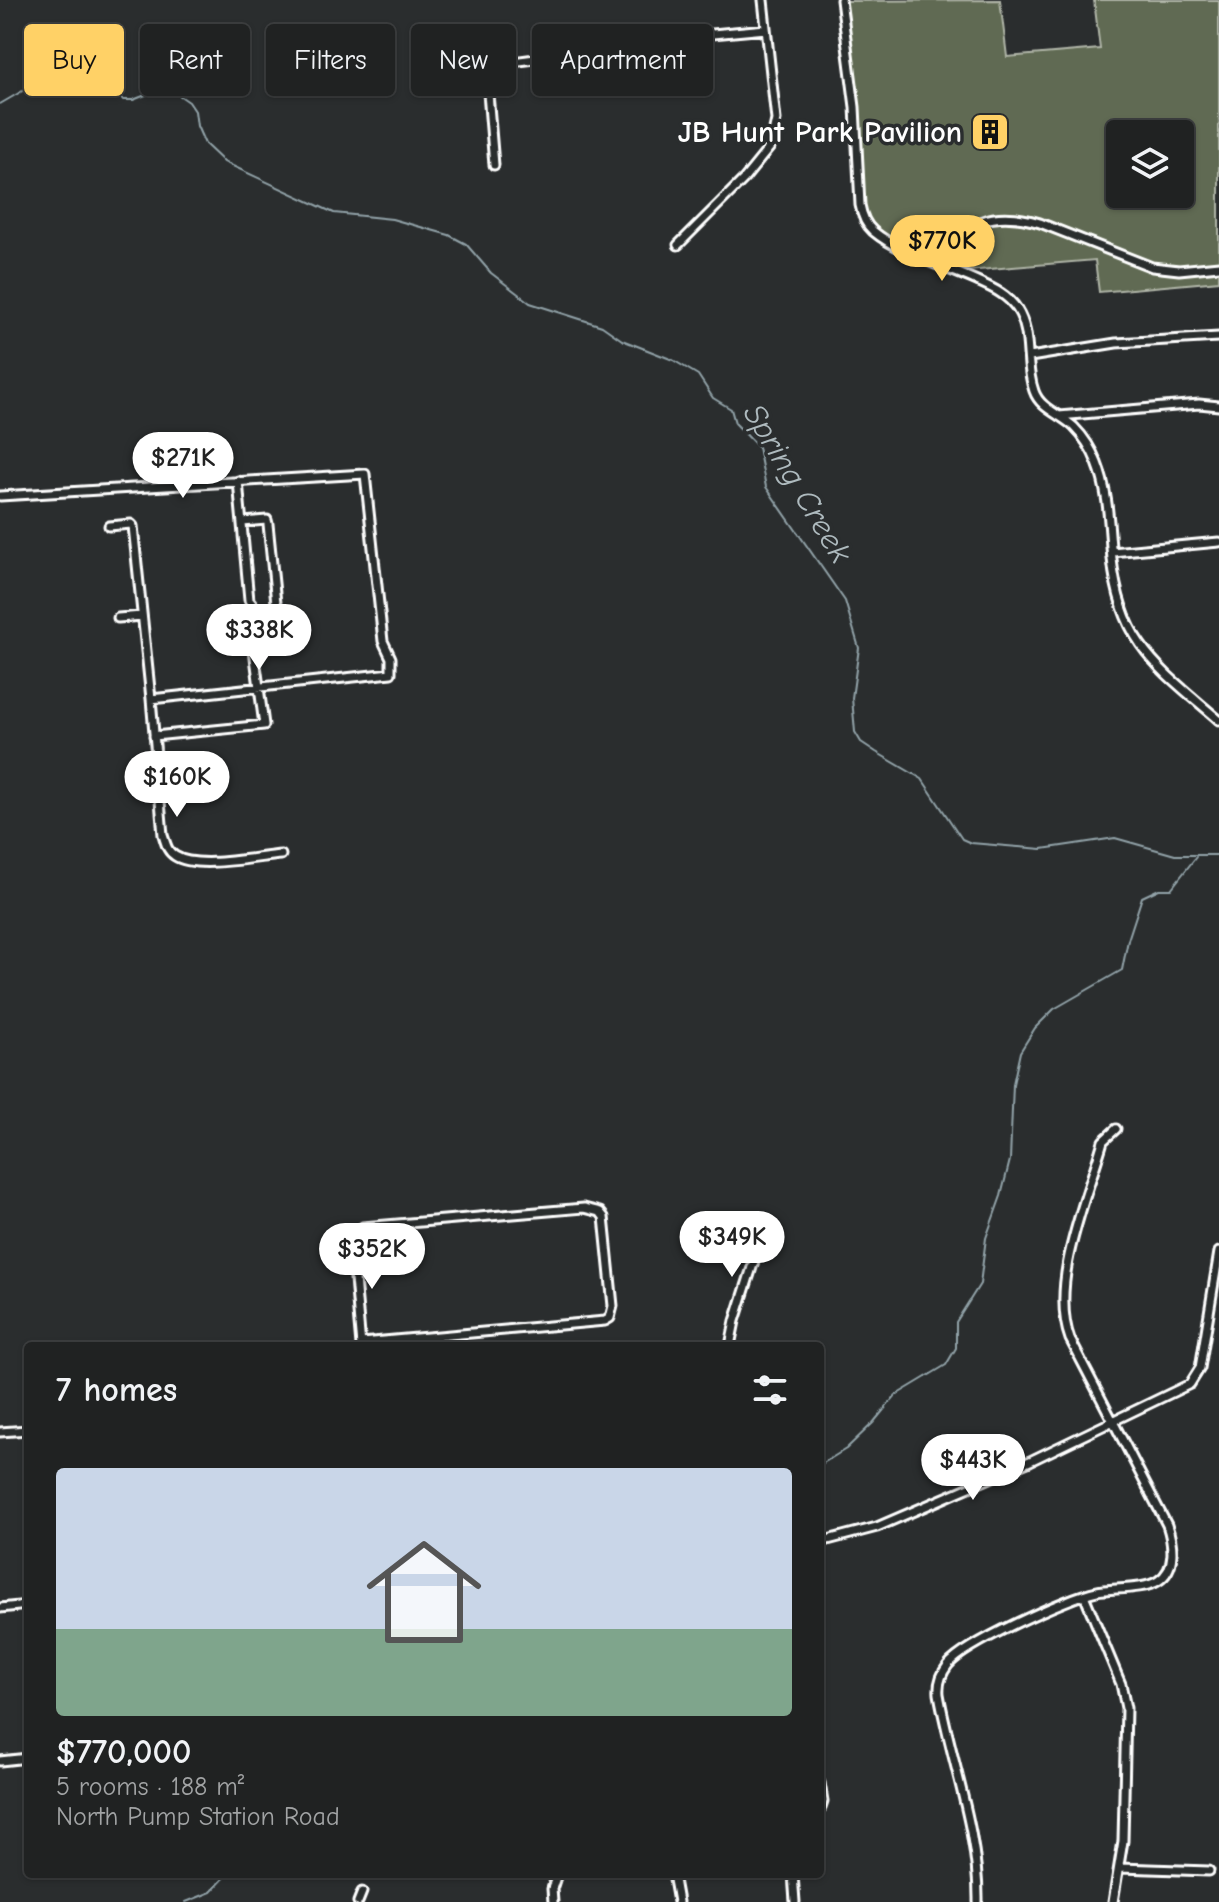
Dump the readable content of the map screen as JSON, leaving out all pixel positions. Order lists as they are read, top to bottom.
{
  "water": ["Spring Creek"],
  "places": {
    "building": ["JB Hunt Park Pavilion"]
  },
  "page": {
    "chip": [
      "Buy",
      "Rent",
      "Filters",
      "New",
      "Apartment"
    ],
    "price": [
      "$770K",
      "$271K",
      "$338K",
      "$160K",
      "$349K",
      "$352K",
      "$443K"
    ],
    "heading": "7 homes",
    "list": [
      {
        "name": "$770,000",
        "note": "5 rooms · 188 m² · North Pump Station Road"
      }
    ]
  }
}
